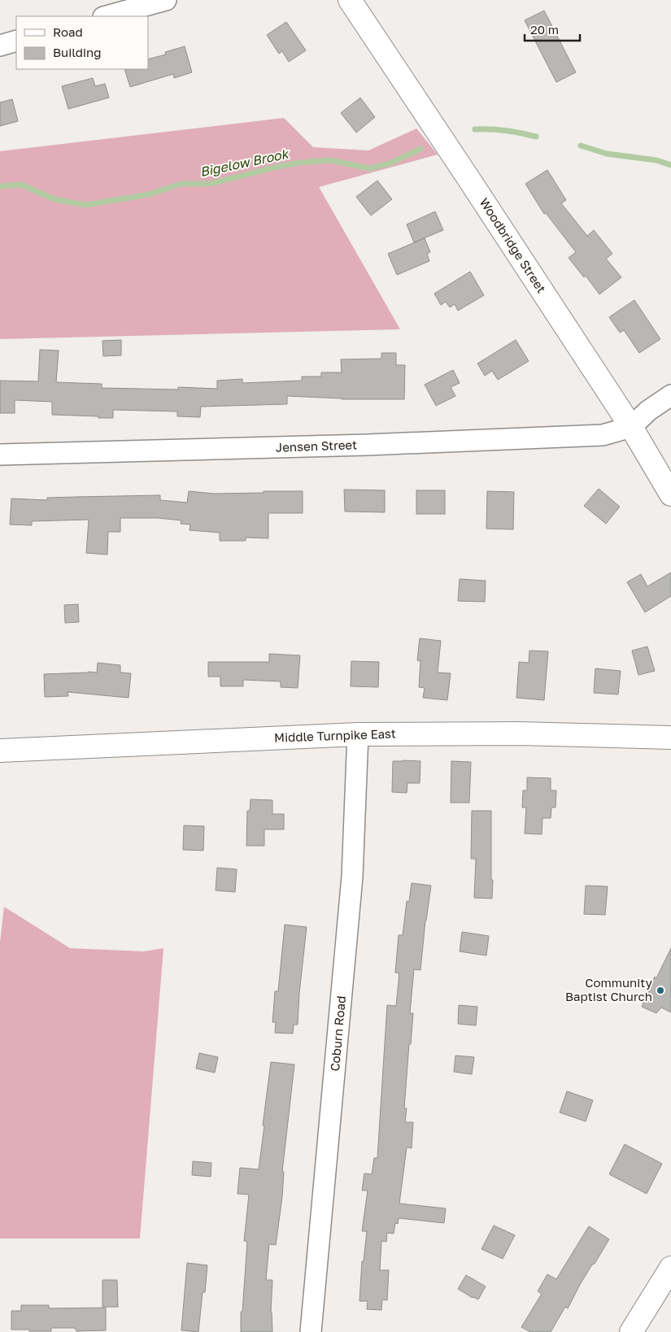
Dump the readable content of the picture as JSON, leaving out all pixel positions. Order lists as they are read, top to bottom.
{
  "streets": {
    "main road": ["Woodbridge Street", "Middle Turnpike East"],
    "street": ["Jensen Street", "Coburn Road"]
  },
  "crossings": [
    ["Woodbridge Street", "Jensen Street"],
    ["Middle Turnpike East", "Coburn Road"]
  ],
  "water": ["Bigelow Brook"],
  "places": ["Community Baptist Church"],
  "legend": ["Road", "Building"],
  "scale_bar": "20 m"
}
